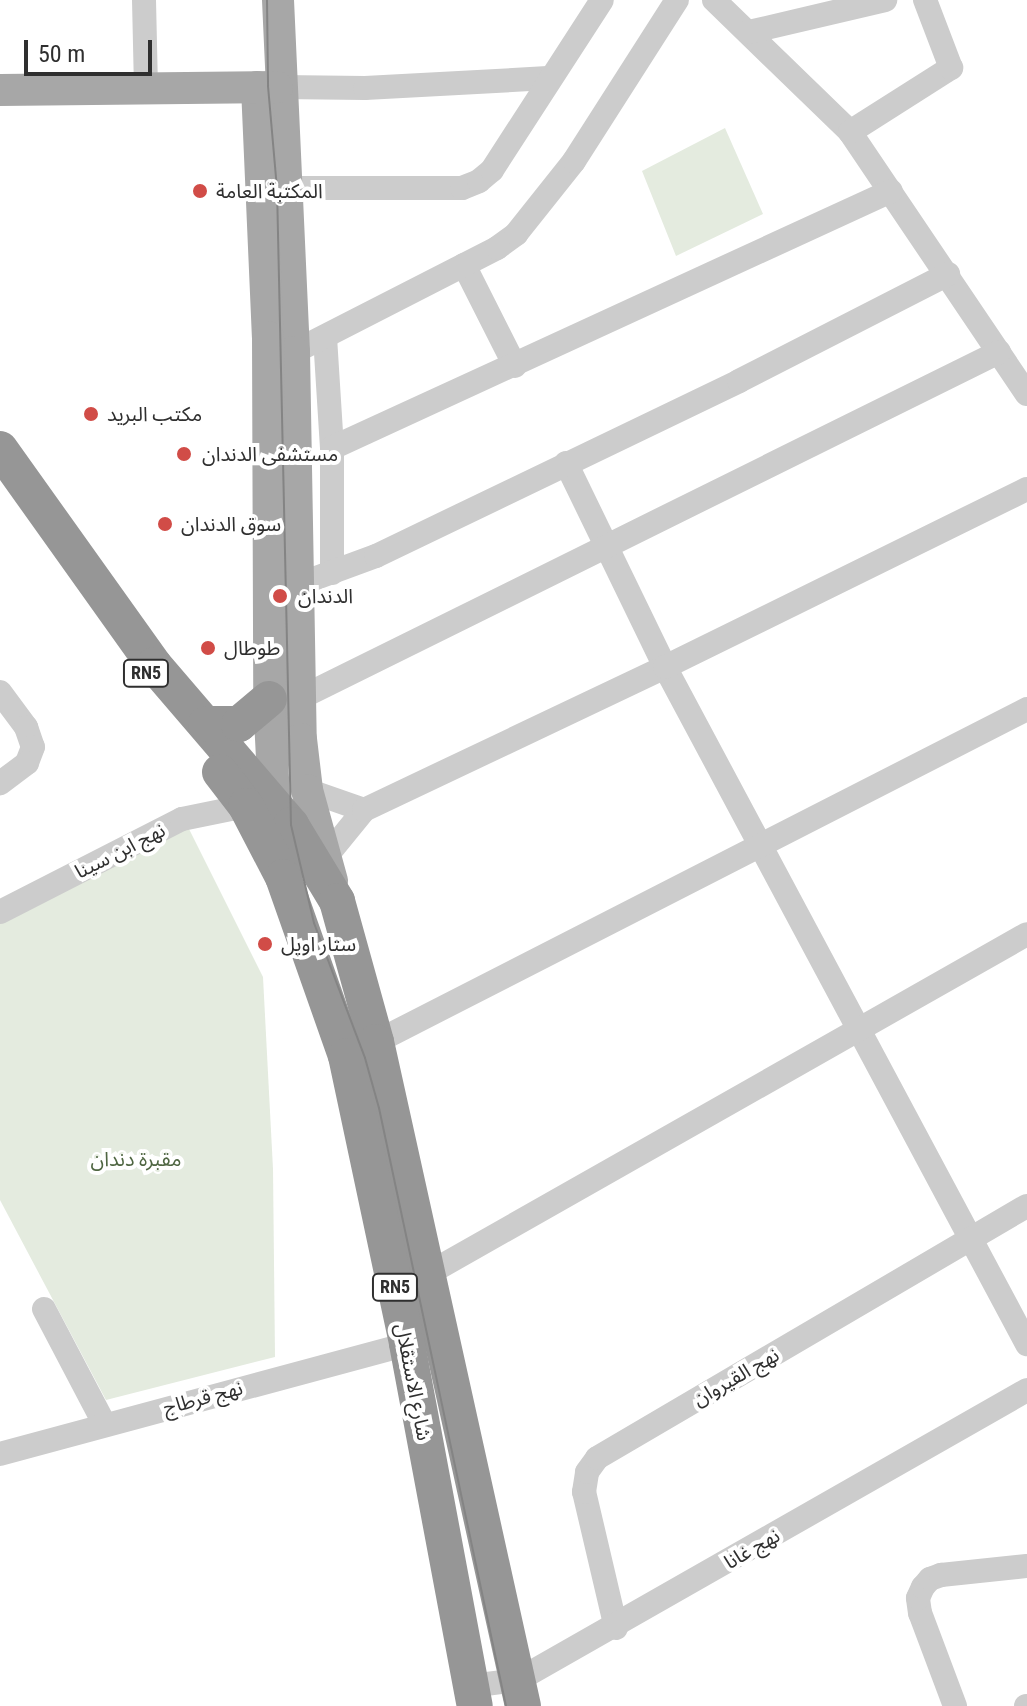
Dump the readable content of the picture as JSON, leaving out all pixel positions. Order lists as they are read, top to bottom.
{
  "streets": {
    "highway": ["RN5", "شارع الاستقلال"],
    "street": [
      "نهج ابن سينا",
      "نهج القيروان",
      "نهج قرطاج",
      "نهج غانا"
    ]
  },
  "crossings": [
    ["RN5", "نهج ابن سينا"],
    ["RN5", "شارع الاستقلال"],
    ["نهج ابن سينا", "شارع الاستقلال"],
    ["نهج القيروان", "نهج غانا"],
    ["شارع الاستقلال", "نهج قرطاج"],
    ["شارع الاستقلال", "نهج غانا"]
  ],
  "parks": ["مقبرة دندان"],
  "places": [
    "المكتبة العامة",
    "مكتب البريد",
    "مستشفى الدندان",
    "سوق الدندان",
    "الدندان",
    "طوطال",
    "ستار اويل"
  ],
  "scale_bar": "50 m"
}
